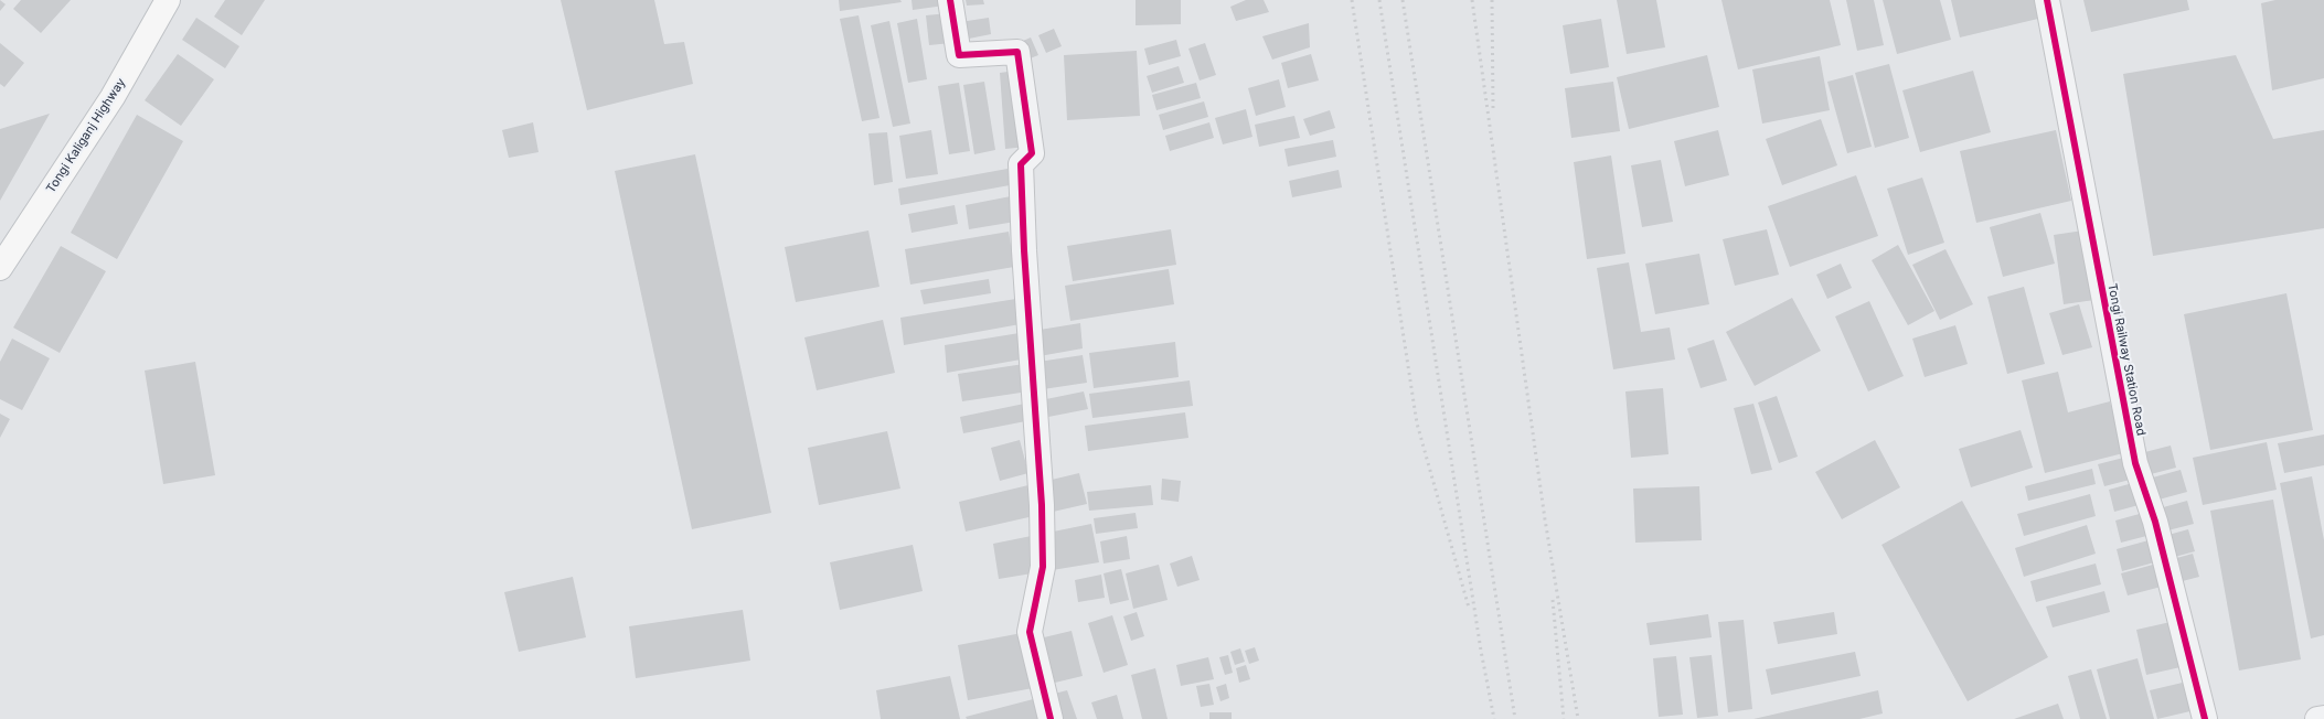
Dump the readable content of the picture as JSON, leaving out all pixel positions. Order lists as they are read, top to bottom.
{
  "streets": {
    "main road": ["Tongi Kaliganj Highway"],
    "street": ["Tongi Railway Station Road"]
  }
}
